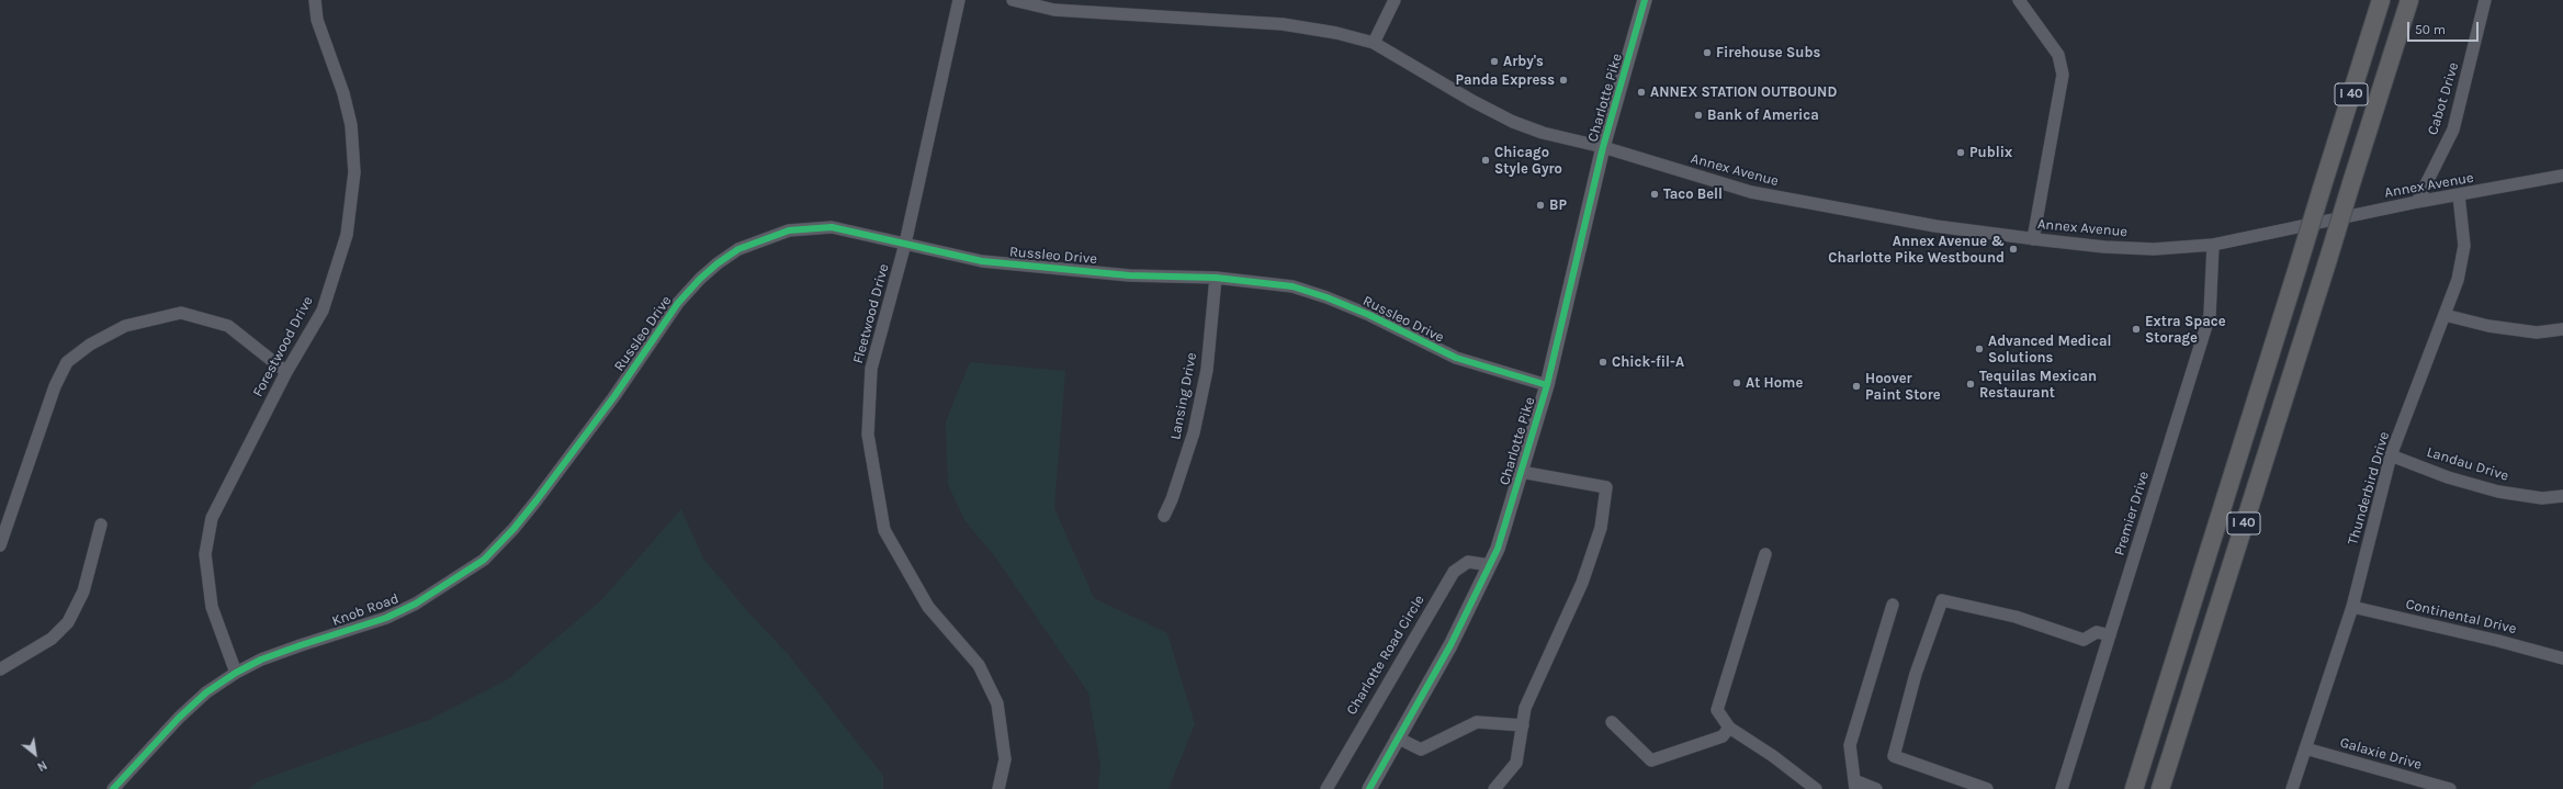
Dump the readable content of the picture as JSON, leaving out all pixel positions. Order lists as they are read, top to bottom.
{
  "streets": {
    "highway": ["I 40"],
    "main road": ["Charlotte Pike"],
    "street": [
      "Cabot Drive",
      "Annex Avenue",
      "Russleo Drive",
      "Fleetwood Drive",
      "Forestwood Drive",
      "Lansing Drive",
      "Landau Drive",
      "Thunderbird Drive",
      "Premier Drive",
      "Knob Road",
      "Continental Drive",
      "Charlotte Road Circle",
      "Galaxie Drive"
    ]
  },
  "crossings": [
    ["Charlotte Pike", "Annex Avenue"],
    ["Charlotte Pike", "Russleo Drive"],
    ["Charlotte Pike", "Charlotte Road Circle"],
    ["Cabot Drive", "Annex Avenue"],
    ["Annex Avenue", "Thunderbird Drive"],
    ["Annex Avenue", "Premier Drive"],
    ["Russleo Drive", "Fleetwood Drive"],
    ["Russleo Drive", "Lansing Drive"],
    ["Russleo Drive", "Knob Road"],
    ["Forestwood Drive", "Knob Road"],
    ["Landau Drive", "Thunderbird Drive"],
    ["Thunderbird Drive", "Continental Drive"],
    ["Thunderbird Drive", "Galaxie Drive"]
  ],
  "places": [
    "Firehouse Subs",
    "Arby's",
    "Panda Express",
    "ANNEX STATION OUTBOUND",
    "Bank of America",
    "Publix",
    "Chicago Style Gyro",
    "Taco Bell",
    "BP",
    "Annex Avenue & Charlotte Pike Westbound",
    "Extra Space Storage",
    "Advanced Medical Solutions",
    "Chick-fil-A",
    "At Home",
    "Tequilas Mexican Restaurant",
    "Hoover Paint Store"
  ],
  "scale_bar": "50 m",
  "north": "bottom right"
}
